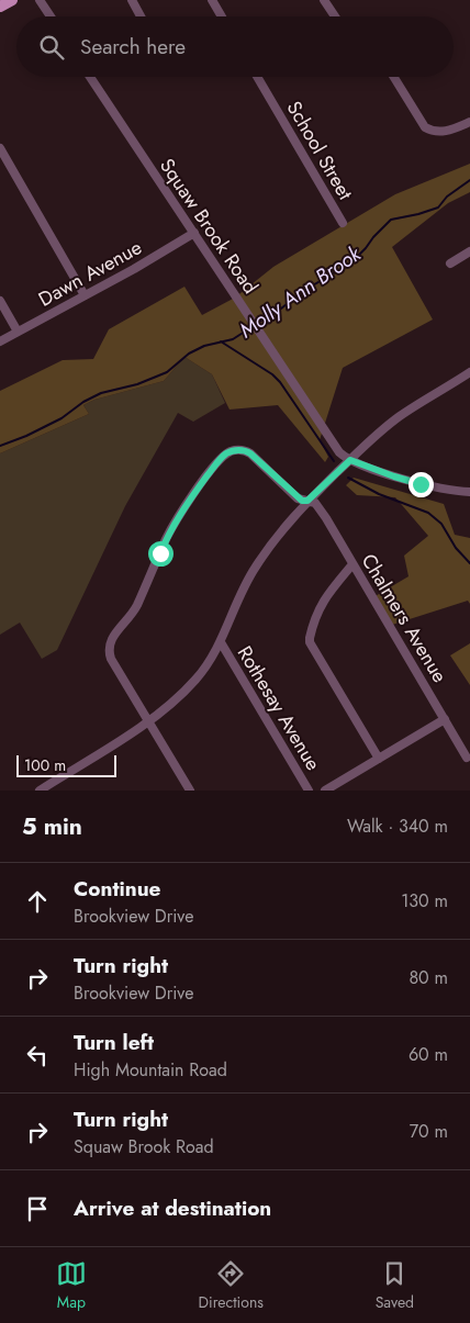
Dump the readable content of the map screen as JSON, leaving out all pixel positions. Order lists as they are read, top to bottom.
{
  "streets": {
    "street": [
      "School Street",
      "Squaw Brook Road",
      "Dawn Avenue",
      "Chalmers Avenue",
      "Rothesay Avenue"
    ]
  },
  "crossings": [
    ["Squaw Brook Road", "Dawn Avenue"]
  ],
  "water": ["Molly Ann Brook"],
  "scale_bar": "100 m",
  "page": {
    "search": "Search here",
    "scale": "100 m",
    "heading": ["5 min", "Walk · 340 m"],
    "list": [
      ["Continue", "Brookview Drive", "130 m"],
      ["Turn right", "Brookview Drive", "80 m"],
      ["Turn left", "High Mountain Road", "60 m"],
      ["Turn right", "Squaw Brook Road", "70 m"],
      "Arrive at destination"
    ],
    "nav": ["Map", "Directions", "Saved"]
  }
}
